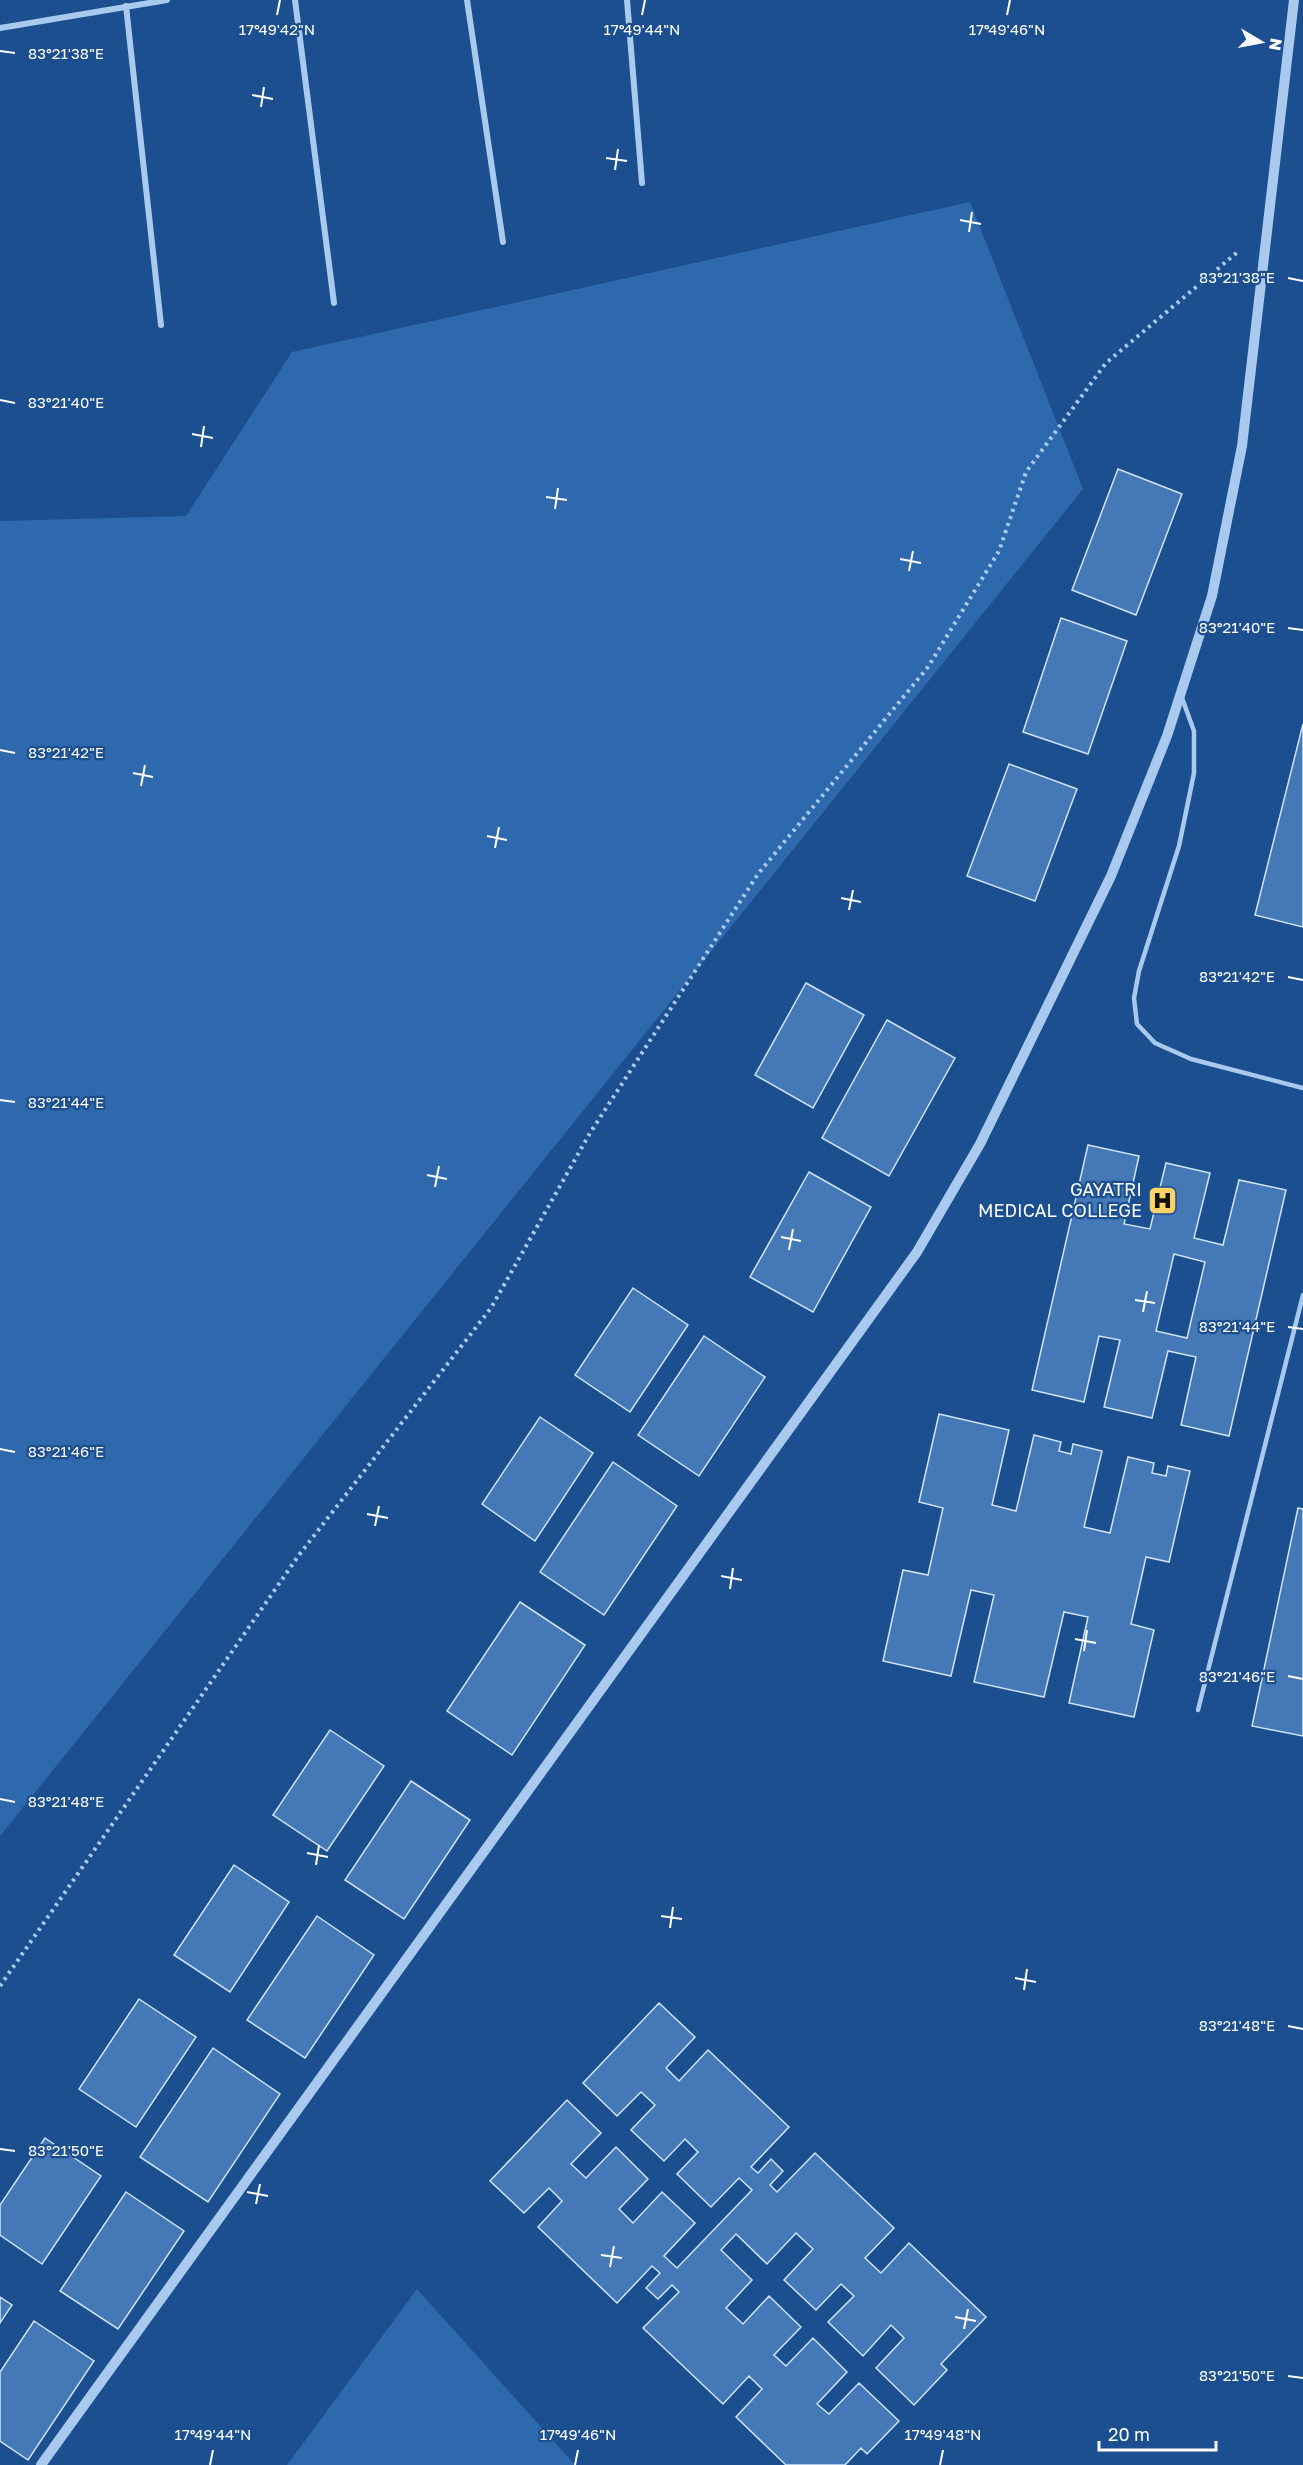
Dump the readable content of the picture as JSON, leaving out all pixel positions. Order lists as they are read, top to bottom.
{
  "places": {
    "hospital": ["GAYATRI MEDICAL COLLEGE"]
  },
  "scale_bar": "20 m",
  "north": "right",
  "coordinates": [
    "17°49'42\"N",
    "17°49'44\"N",
    "17°49'46\"N",
    "83°21'38\"E",
    "83°21'40\"E",
    "83°21'42\"E",
    "83°21'44\"E",
    "83°21'46\"E",
    "83°21'48\"E",
    "83°21'50\"E",
    "17°49'48\"N"
  ]
}
